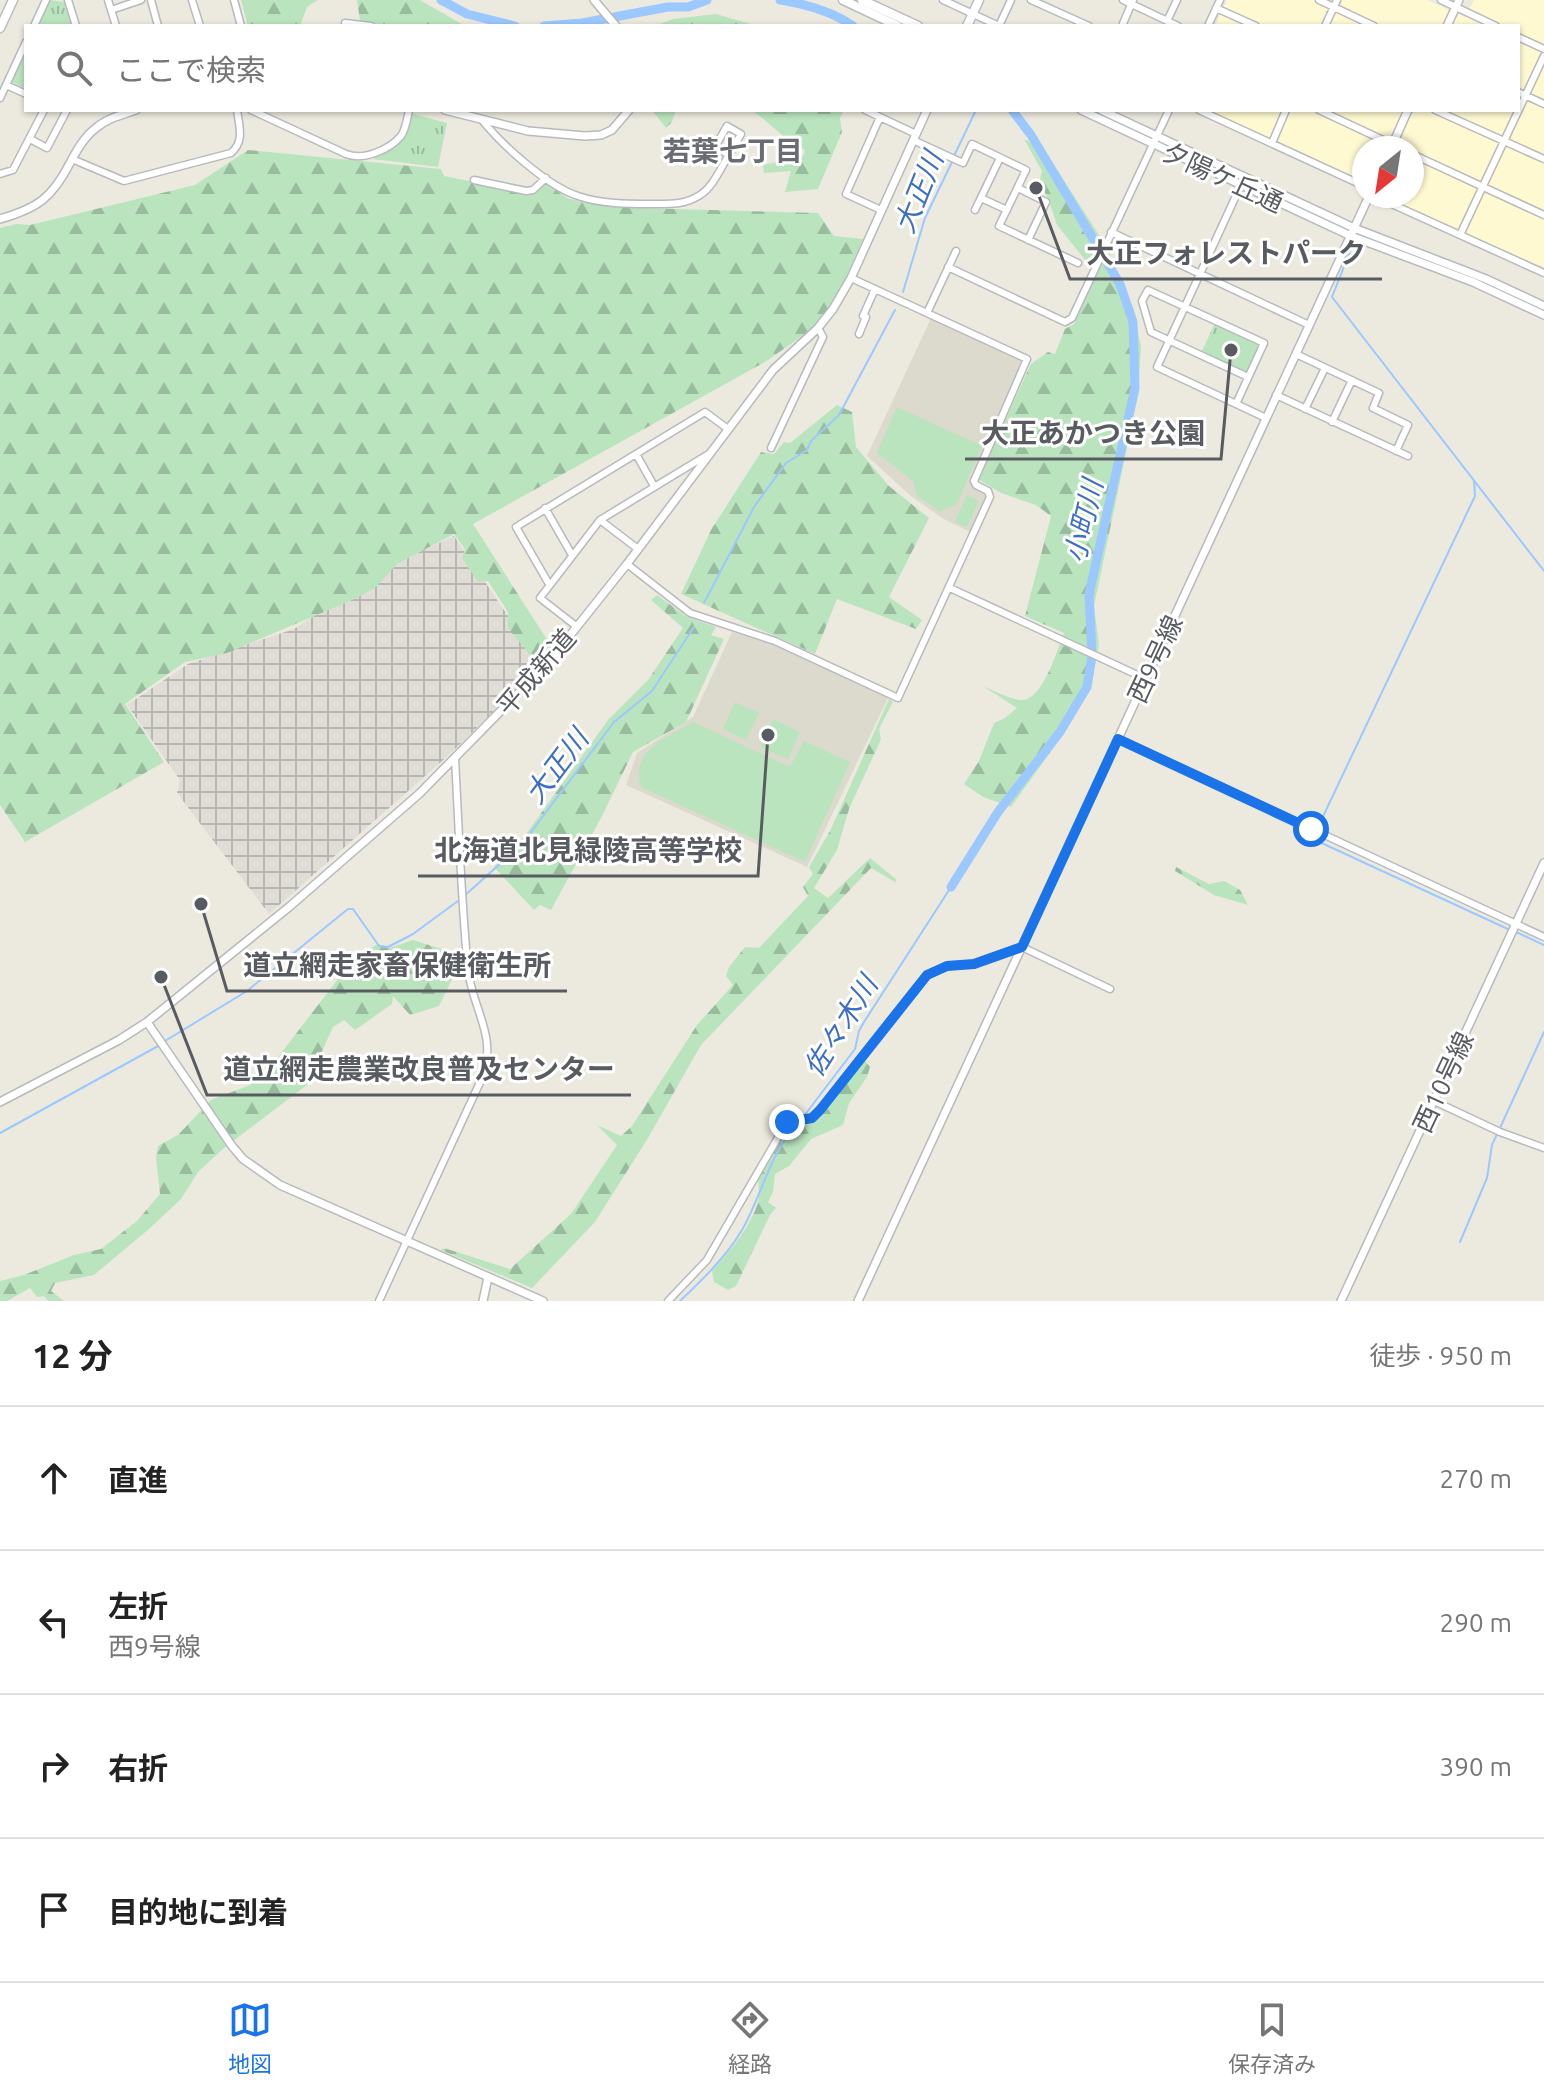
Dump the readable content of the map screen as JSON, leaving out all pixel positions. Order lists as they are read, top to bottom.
{
  "streets": {
    "street": [
      "夕陽ケ丘通",
      "西9号線",
      "平成新道",
      "西10号線"
    ]
  },
  "crossings": [
    ["夕陽ケ丘通", "西9号線"]
  ],
  "districts": ["若葉七丁目"],
  "water": ["大正川", "小町川", "佐々木川"],
  "places": [
    "大正フォレストパーク",
    "大正あかつき公園",
    "北海道北見緑陵高等学校",
    "道立網走家畜保健衛生所",
    "道立網走農業改良普及センター"
  ],
  "north": "bottom left",
  "page": {
    "search": "ここで検索",
    "heading": ["12 分", "徒歩 · 950 m"],
    "list": [
      ["直進", "270 m"],
      ["左折", "西9号線", "290 m"],
      ["右折", "390 m"],
      "目的地に到着"
    ],
    "nav": ["地図", "経路", "保存済み"]
  }
}
